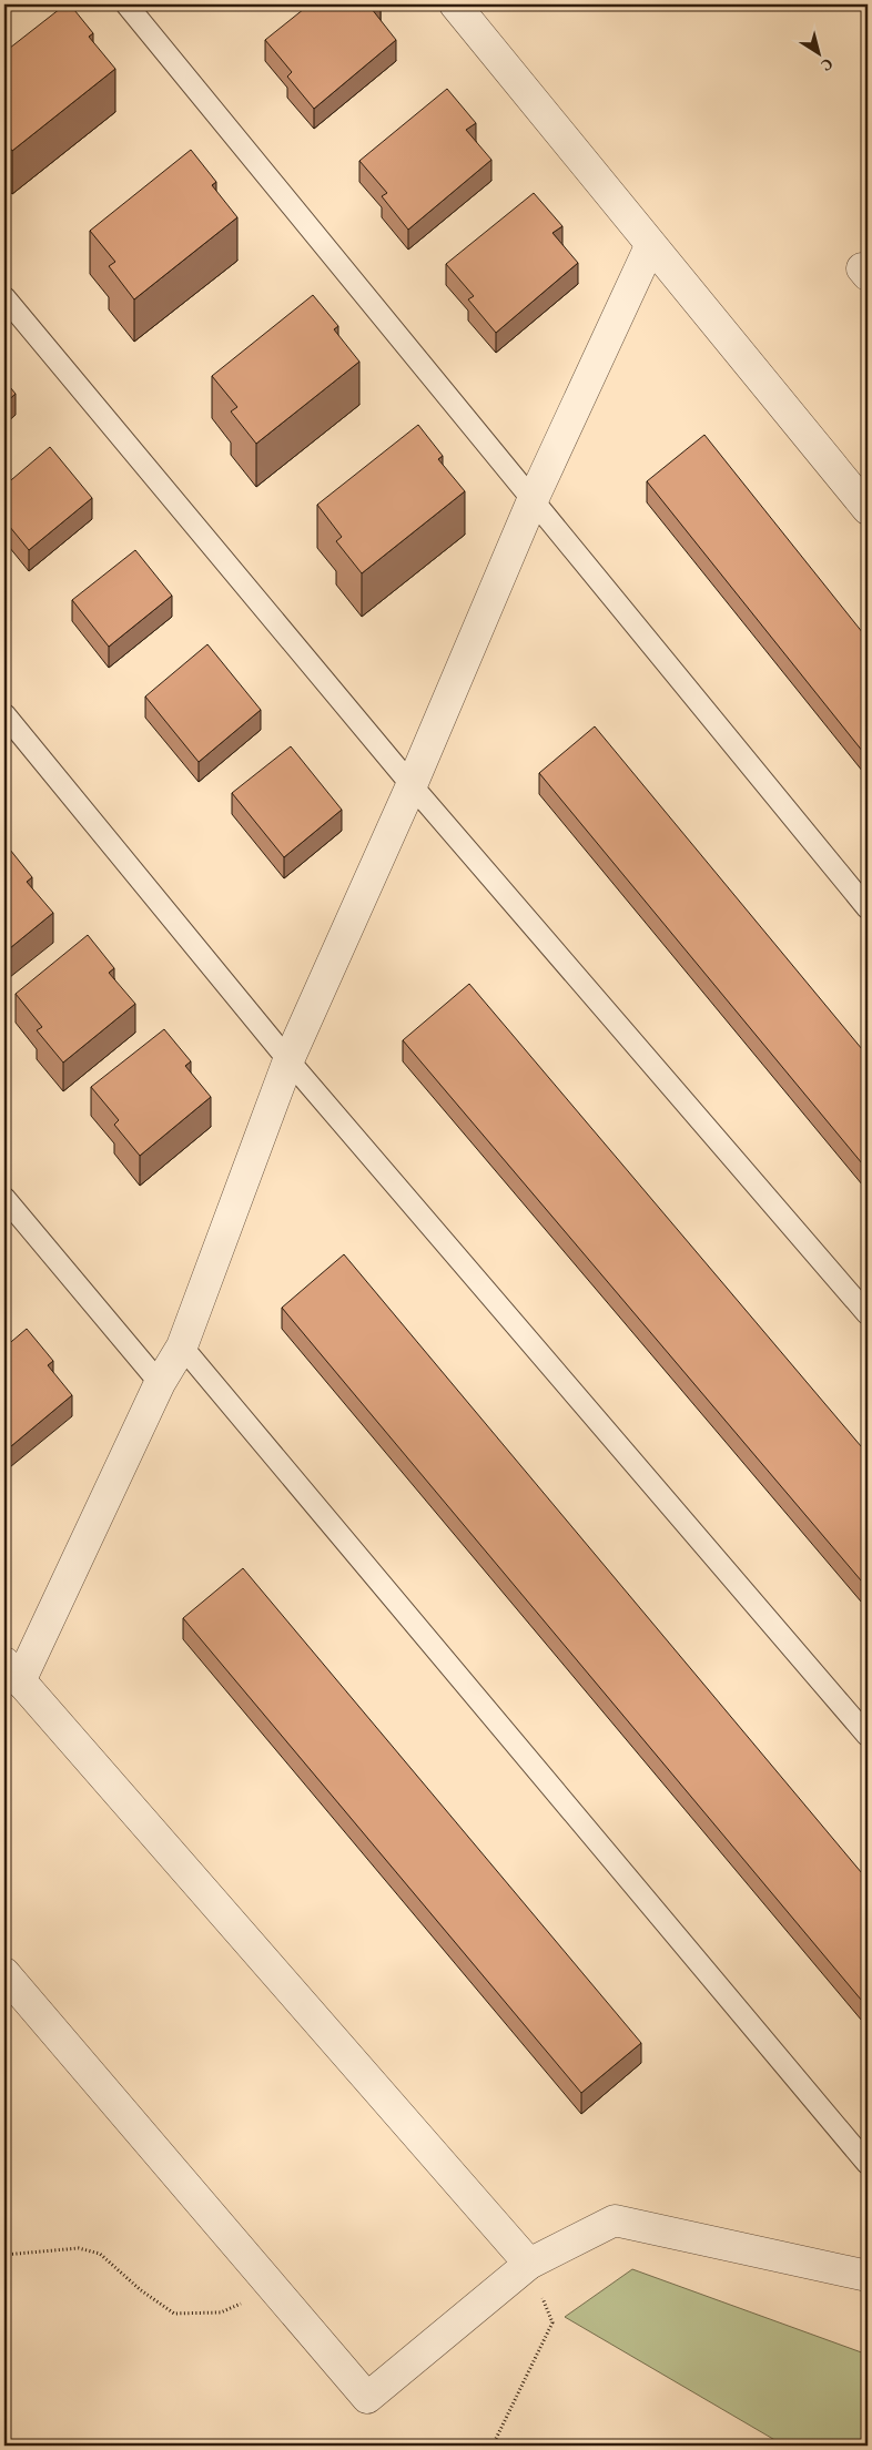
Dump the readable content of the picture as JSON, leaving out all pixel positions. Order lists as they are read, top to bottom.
{
  "north": "bottom right"
}
